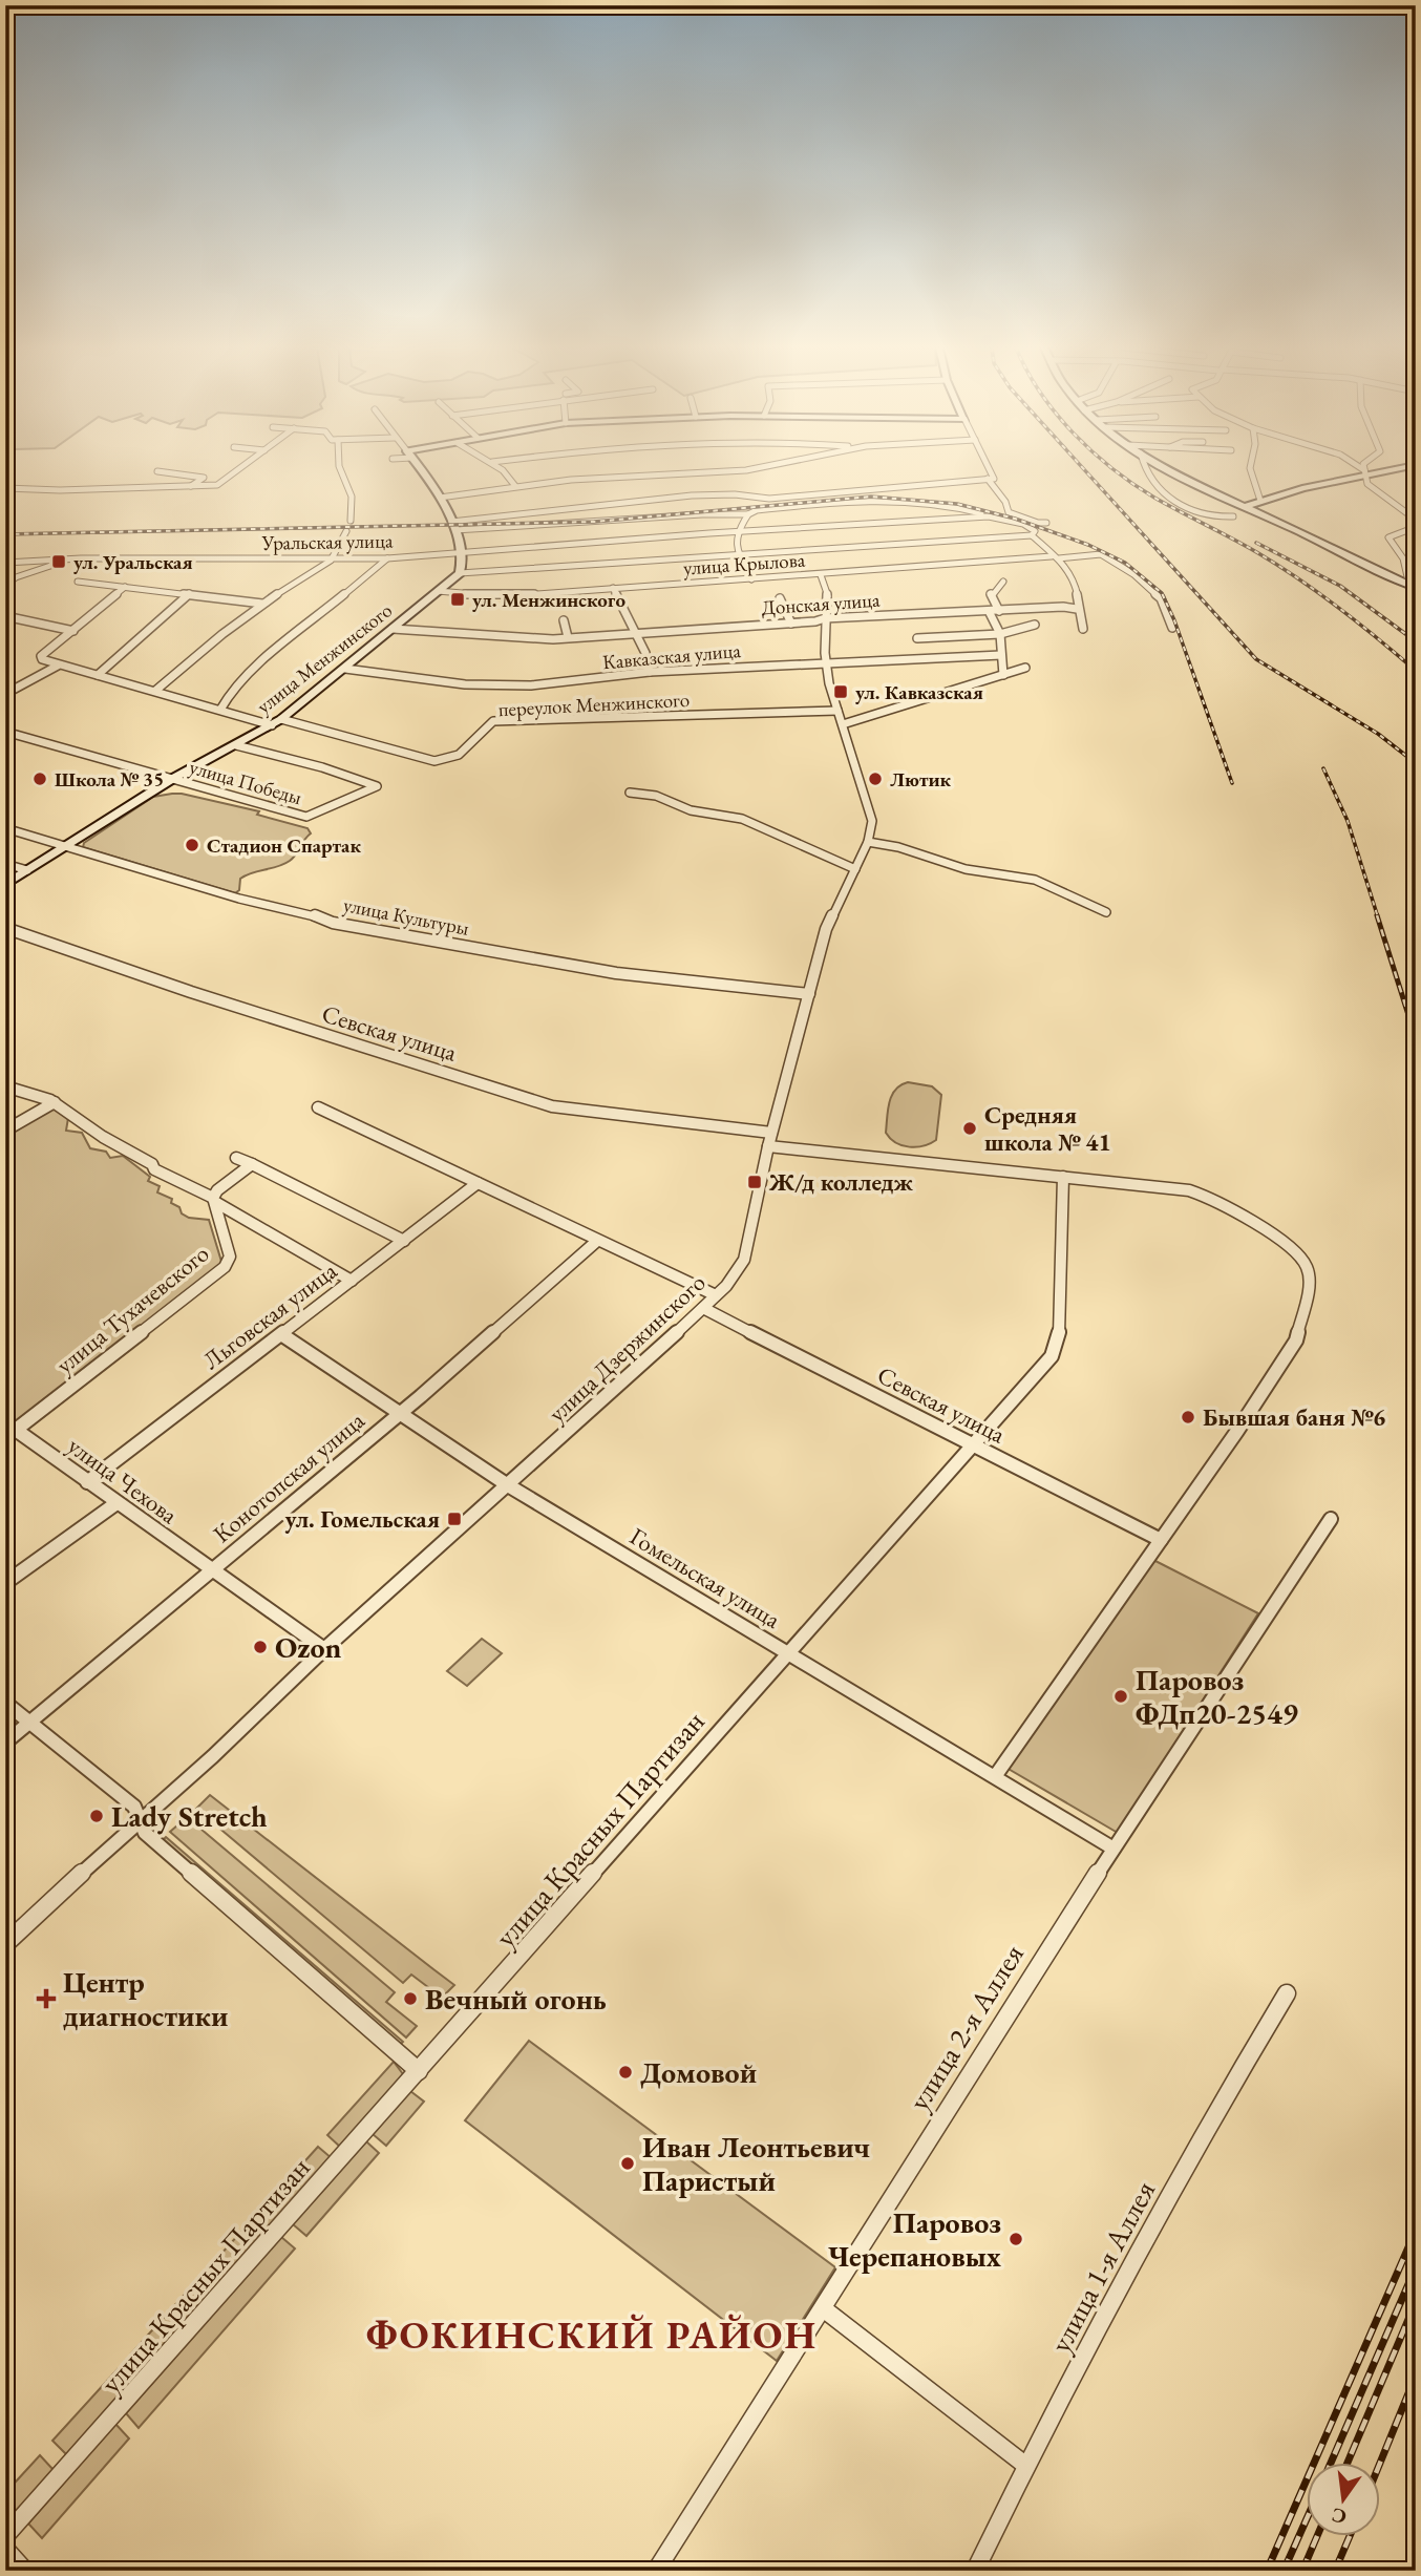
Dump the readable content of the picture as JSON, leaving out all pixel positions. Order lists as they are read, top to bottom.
{
  "streets": {
    "street": [
      "Уральская улица",
      "улица Крылова",
      "Донская улица",
      "Кавказская улица",
      "улица Менжинского",
      "переулок Менжинского",
      "улица Победы",
      "улица Культуры",
      "Севская улица",
      "улица Тухачевского",
      "Льговская улица",
      "улица Дзержинского",
      "Конотопская улица",
      "улица Чехова",
      "Гомельская улица",
      "улица Красных Партизан",
      "улица 2-я Аллея",
      "улица 1-я Аллея"
    ]
  },
  "crossings": [
    ["Уральская улица", "улица Крылова"],
    ["Уральская улица", "Донская улица"],
    ["улица Крылова", "улица Менжинского"],
    ["улица Крылова", "улица Дзержинского"],
    ["Донская улица", "улица Менжинского"],
    ["Донская улица", "улица Дзержинского"],
    ["Кавказская улица", "улица Менжинского"],
    ["Кавказская улица", "улица Дзержинского"],
    ["улица Менжинского", "переулок Менжинского"],
    ["улица Менжинского", "улица Победы"],
    ["улица Менжинского", "улица Культуры"],
    ["переулок Менжинского", "улица Дзержинского"],
    ["улица Культуры", "улица Дзержинского"],
    ["Севская улица", "улица Дзержинского"],
    ["Севская улица", "улица Красных Партизан"],
    ["улица Тухачевского", "улица Чехова"],
    ["Льговская улица", "улица Чехова"],
    ["Льговская улица", "Гомельская улица"],
    ["улица Дзержинского", "улица Чехова"],
    ["улица Дзержинского", "Гомельская улица"],
    ["Конотопская улица", "улица Чехова"],
    ["Конотопская улица", "Гомельская улица"],
    ["Гомельская улица", "улица Красных Партизан"],
    ["Гомельская улица", "улица 2-я Аллея"]
  ],
  "districts": ["ФОКИНСКИЙ РАЙОН"],
  "places": {
    "transit": [
      "ул. Уральская",
      "ул. Менжинского",
      "ул. Кавказская",
      "Ж/д колледж",
      "ул. Гомельская"
    ],
    "other": [
      "Школа № 35",
      "Лютик",
      "Стадион Спартак",
      "Средняя школа № 41",
      "Бывшая баня №6",
      "Ozon",
      "Паровоз ФДп20-2549",
      "Lady Stretch",
      "Вечный огонь",
      "Домовой",
      "Иван Леонтьевич Паристый",
      "Паровоз Черепановых"
    ],
    "health": ["Центр диагностики"]
  },
  "north": "bottom"
}
